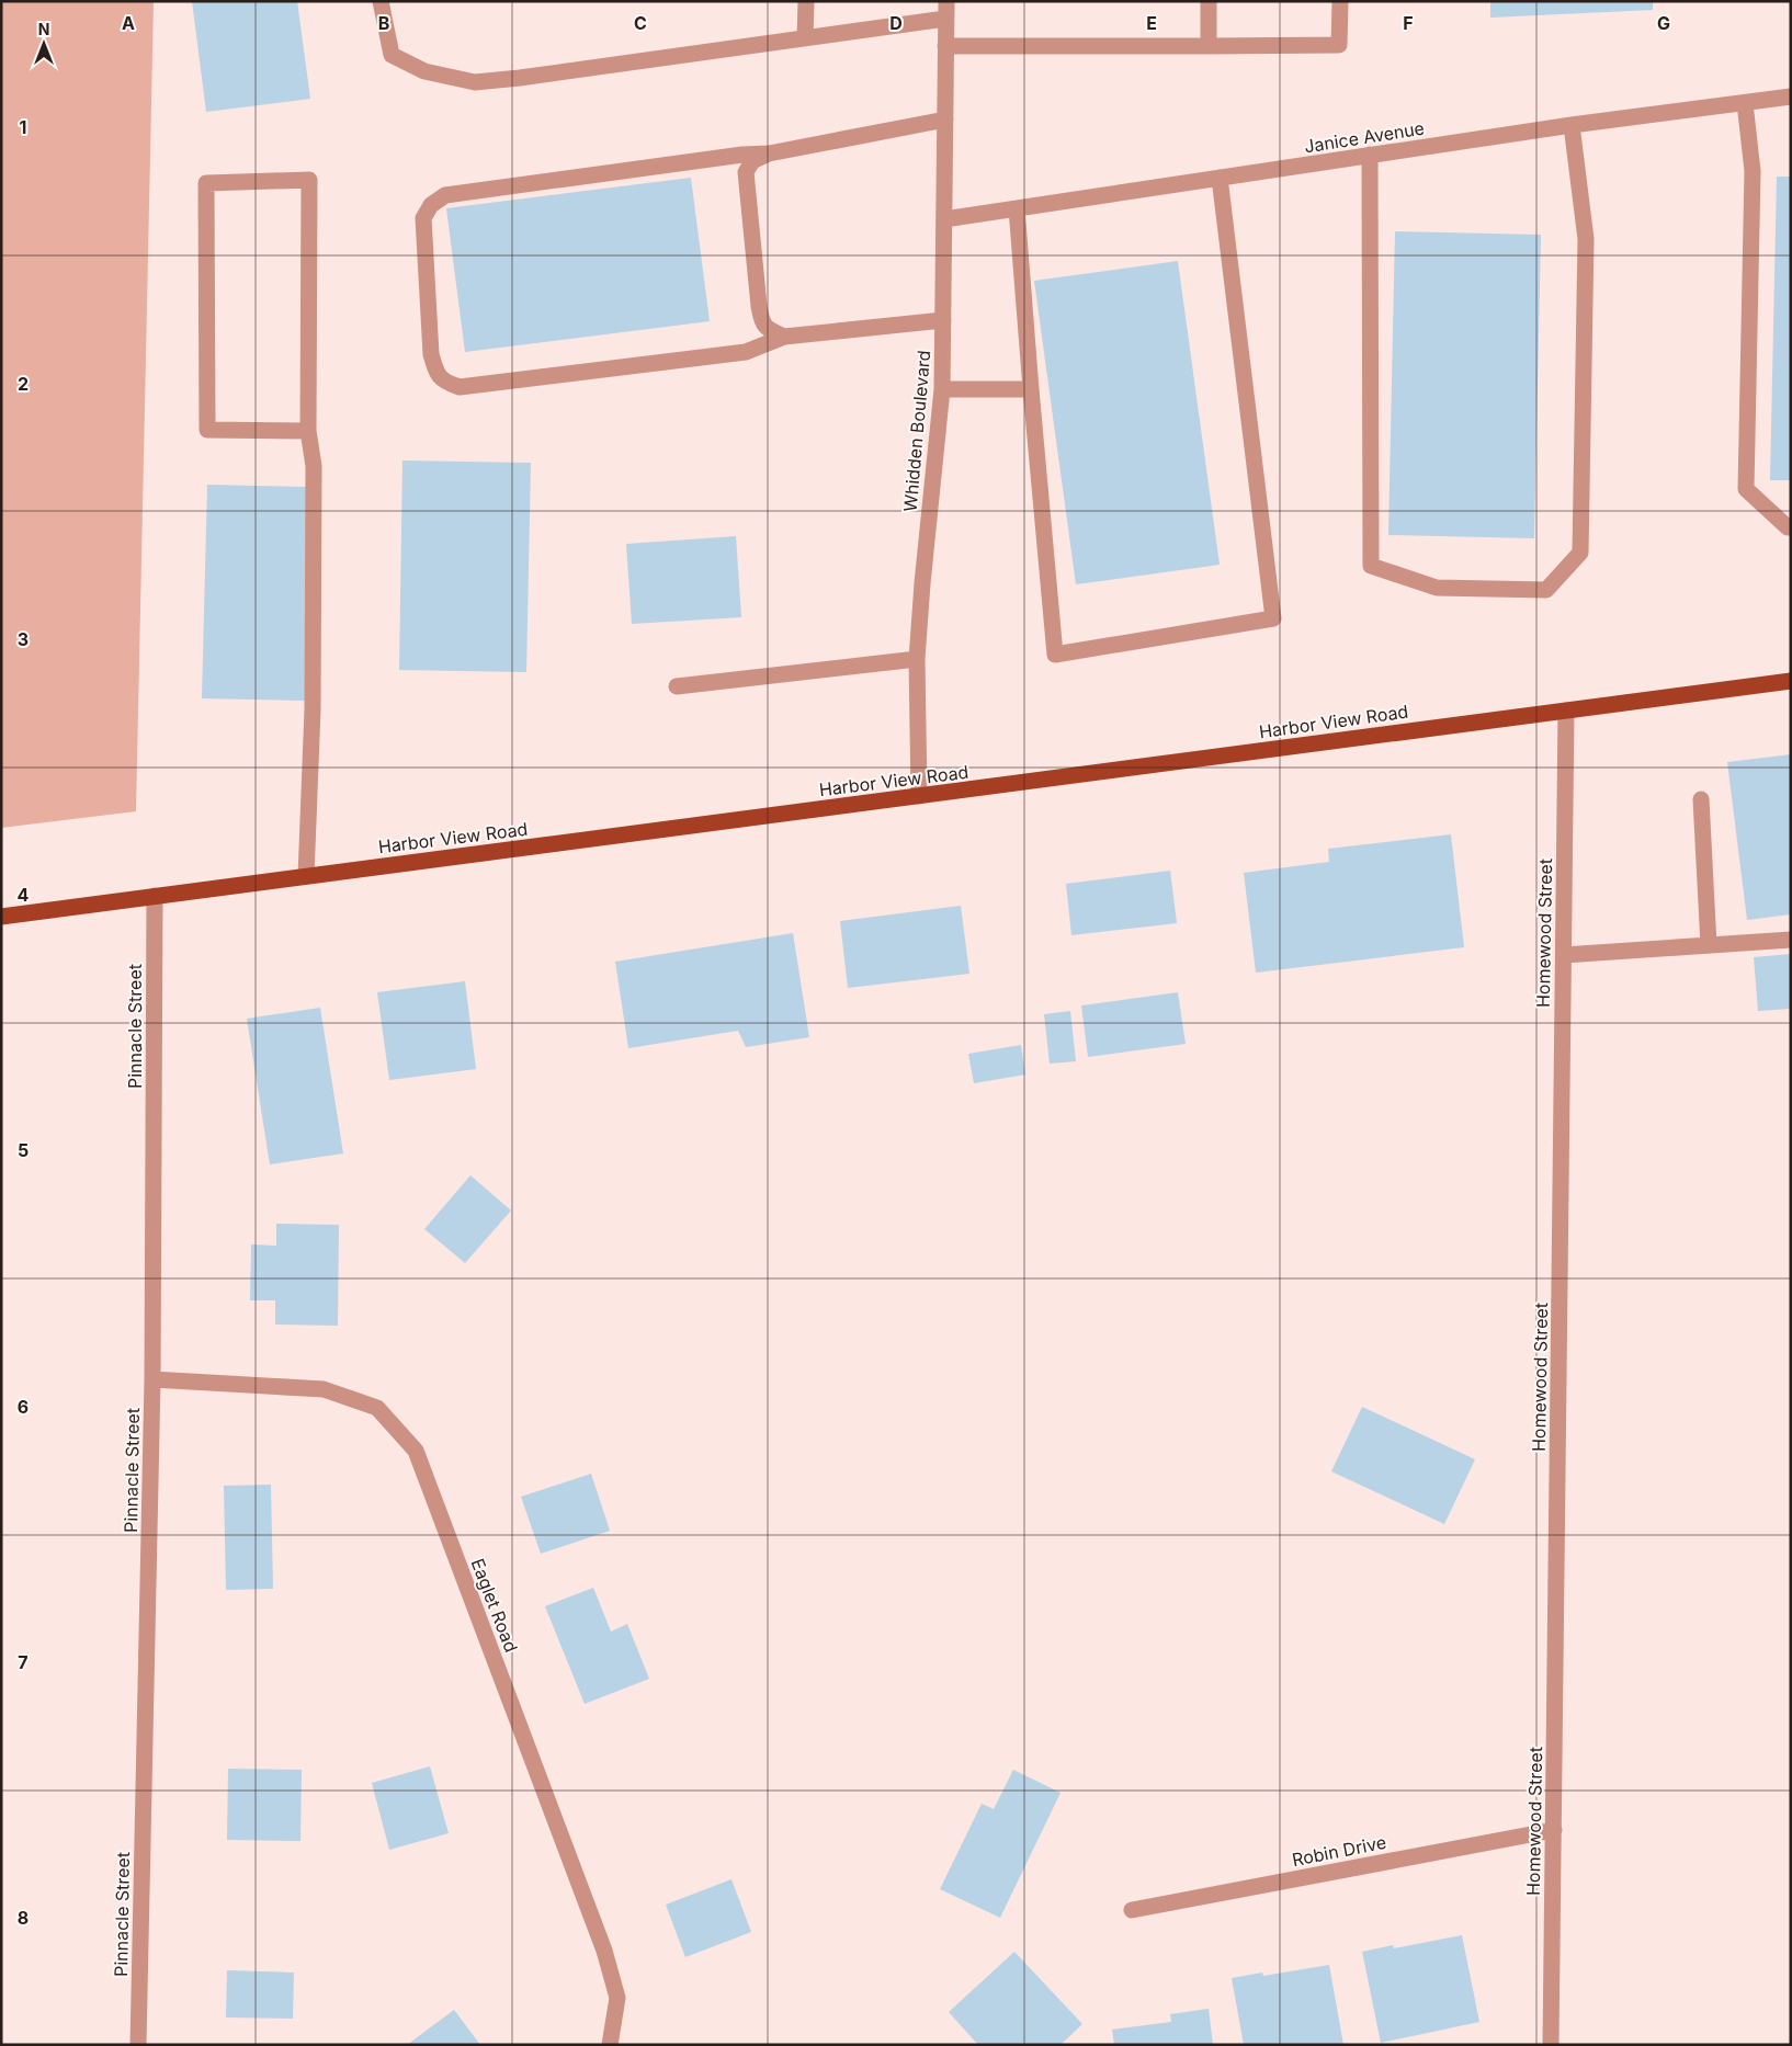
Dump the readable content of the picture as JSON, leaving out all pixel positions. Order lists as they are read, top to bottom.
{
  "streets": {
    "main road": ["Harbor View Road"],
    "street": [
      "Janice Avenue",
      "Whidden Boulevard",
      "Homewood Street",
      "Pinnacle Street",
      "Eaglet Road",
      "Robin Drive"
    ]
  },
  "crossings": [
    ["Janice Avenue", "Whidden Boulevard"],
    ["Whidden Boulevard", "Harbor View Road"],
    ["Harbor View Road", "Homewood Street"],
    ["Harbor View Road", "Pinnacle Street"],
    ["Homewood Street", "Robin Drive"],
    ["Pinnacle Street", "Eaglet Road"]
  ],
  "north": "top",
  "grid": {
    "columns": [
      "A",
      "B",
      "C",
      "D",
      "E",
      "F",
      "G"
    ],
    "rows": [
      "1",
      "2",
      "3",
      "4",
      "5",
      "6",
      "7",
      "8"
    ]
  }
}
